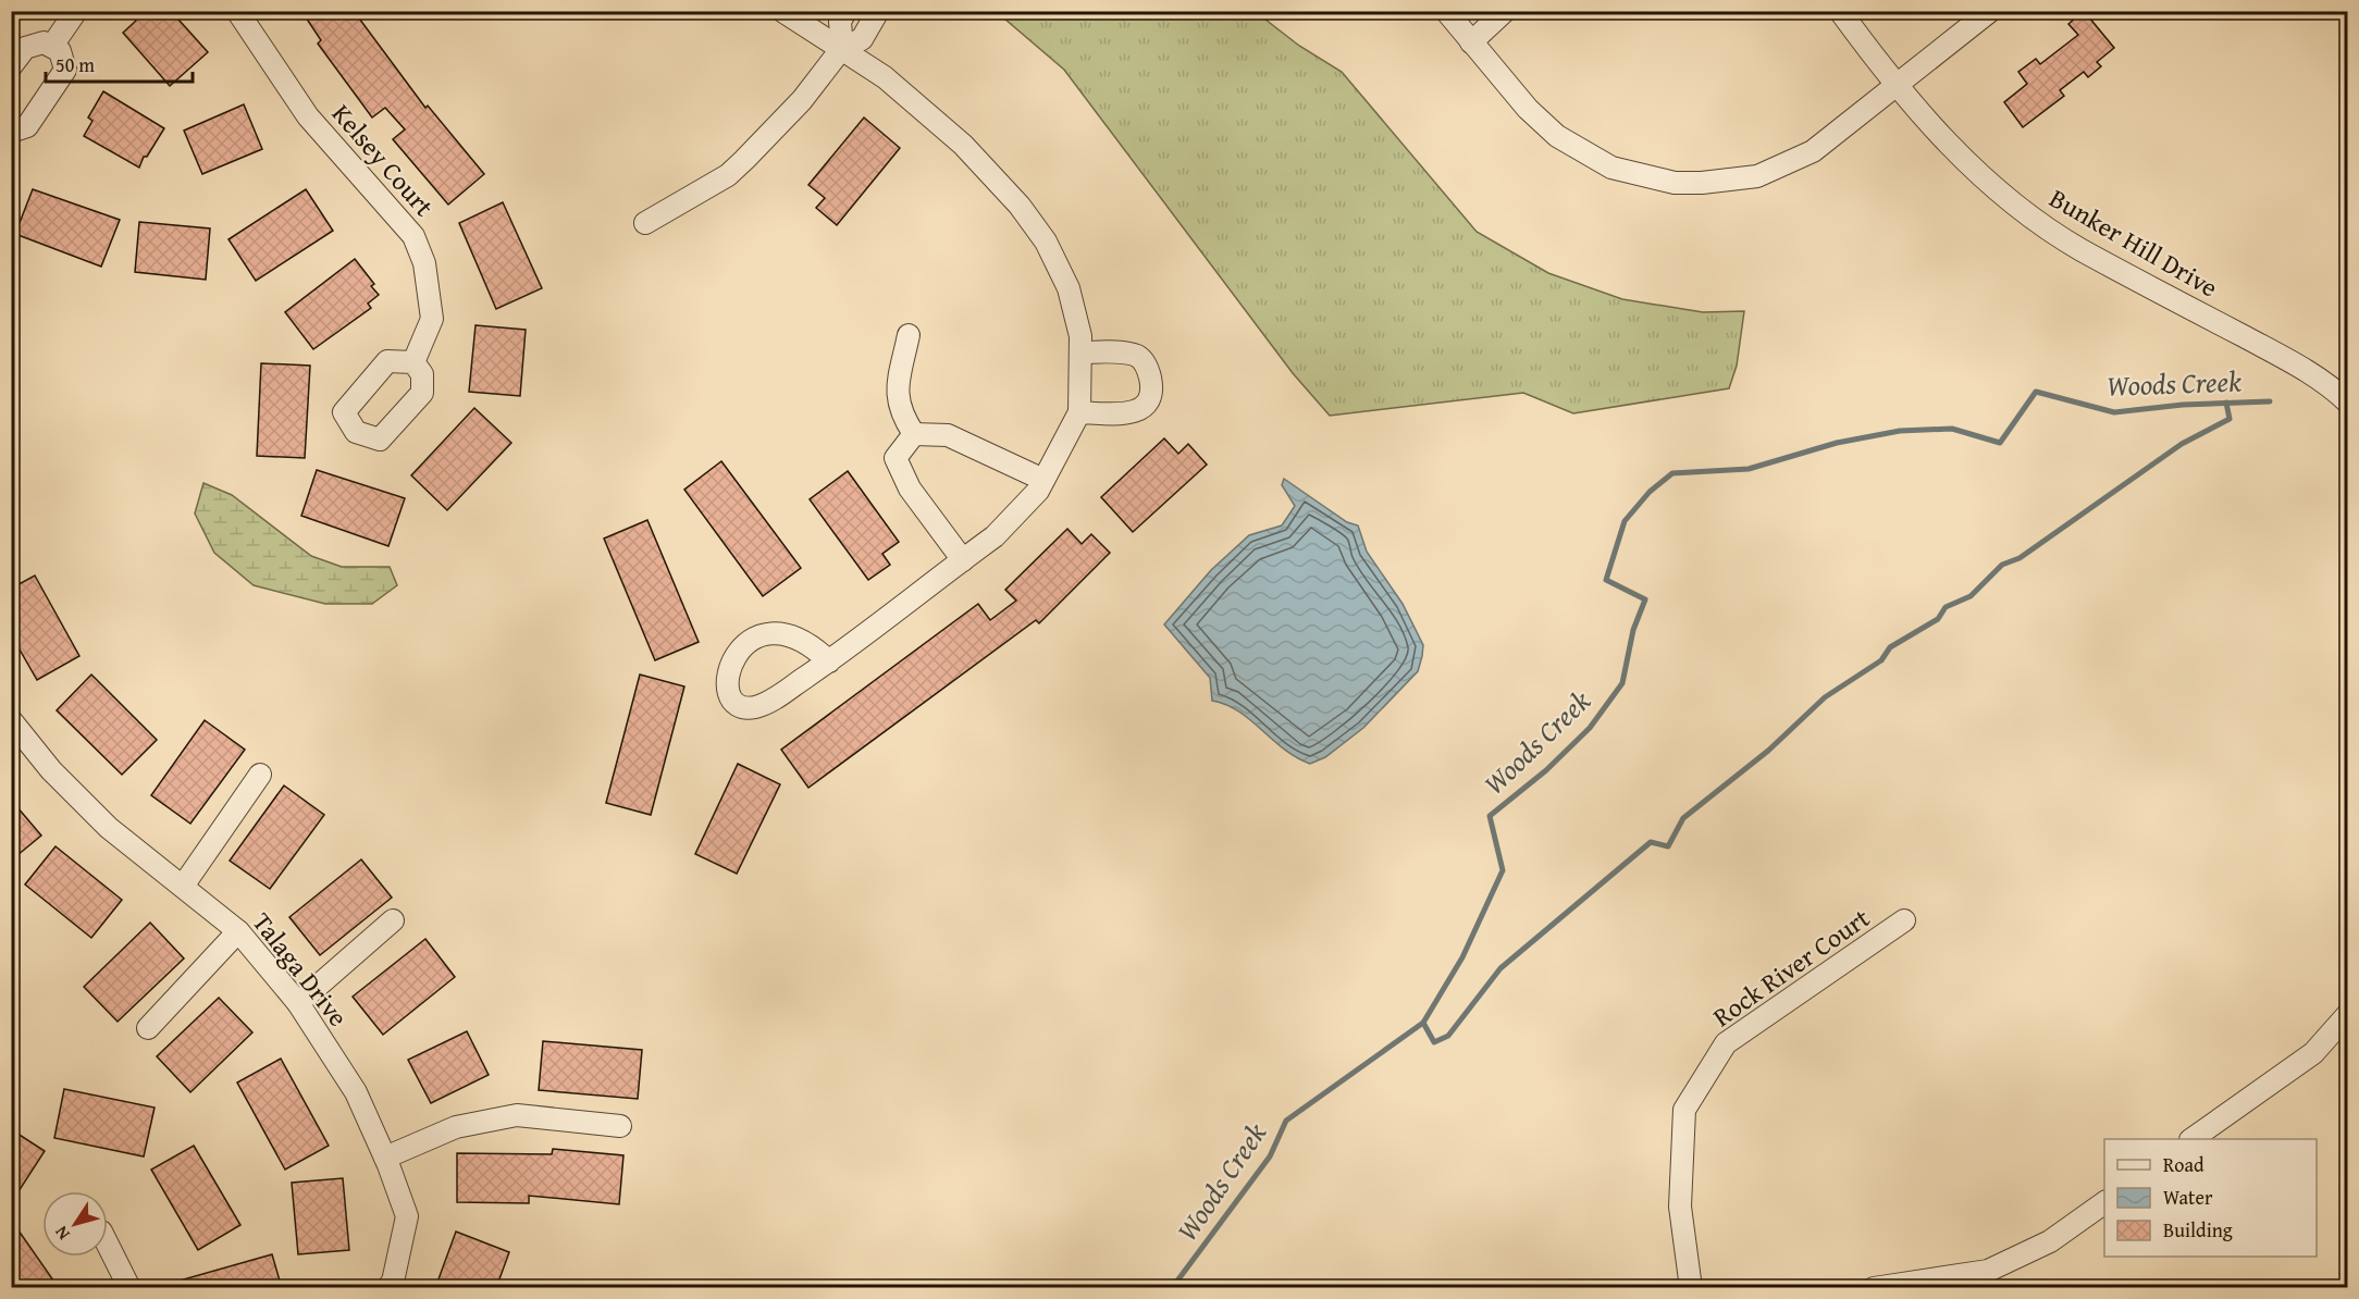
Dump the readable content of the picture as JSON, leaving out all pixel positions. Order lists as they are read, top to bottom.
{
  "streets": {
    "street": [
      "Kelsey Court",
      "Bunker Hill Drive",
      "Rock River Court",
      "Talaga Drive"
    ]
  },
  "water": ["Woods Creek"],
  "legend": ["Road", "Water", "Building"],
  "scale_bar": "50 m",
  "north": "bottom left"
}
